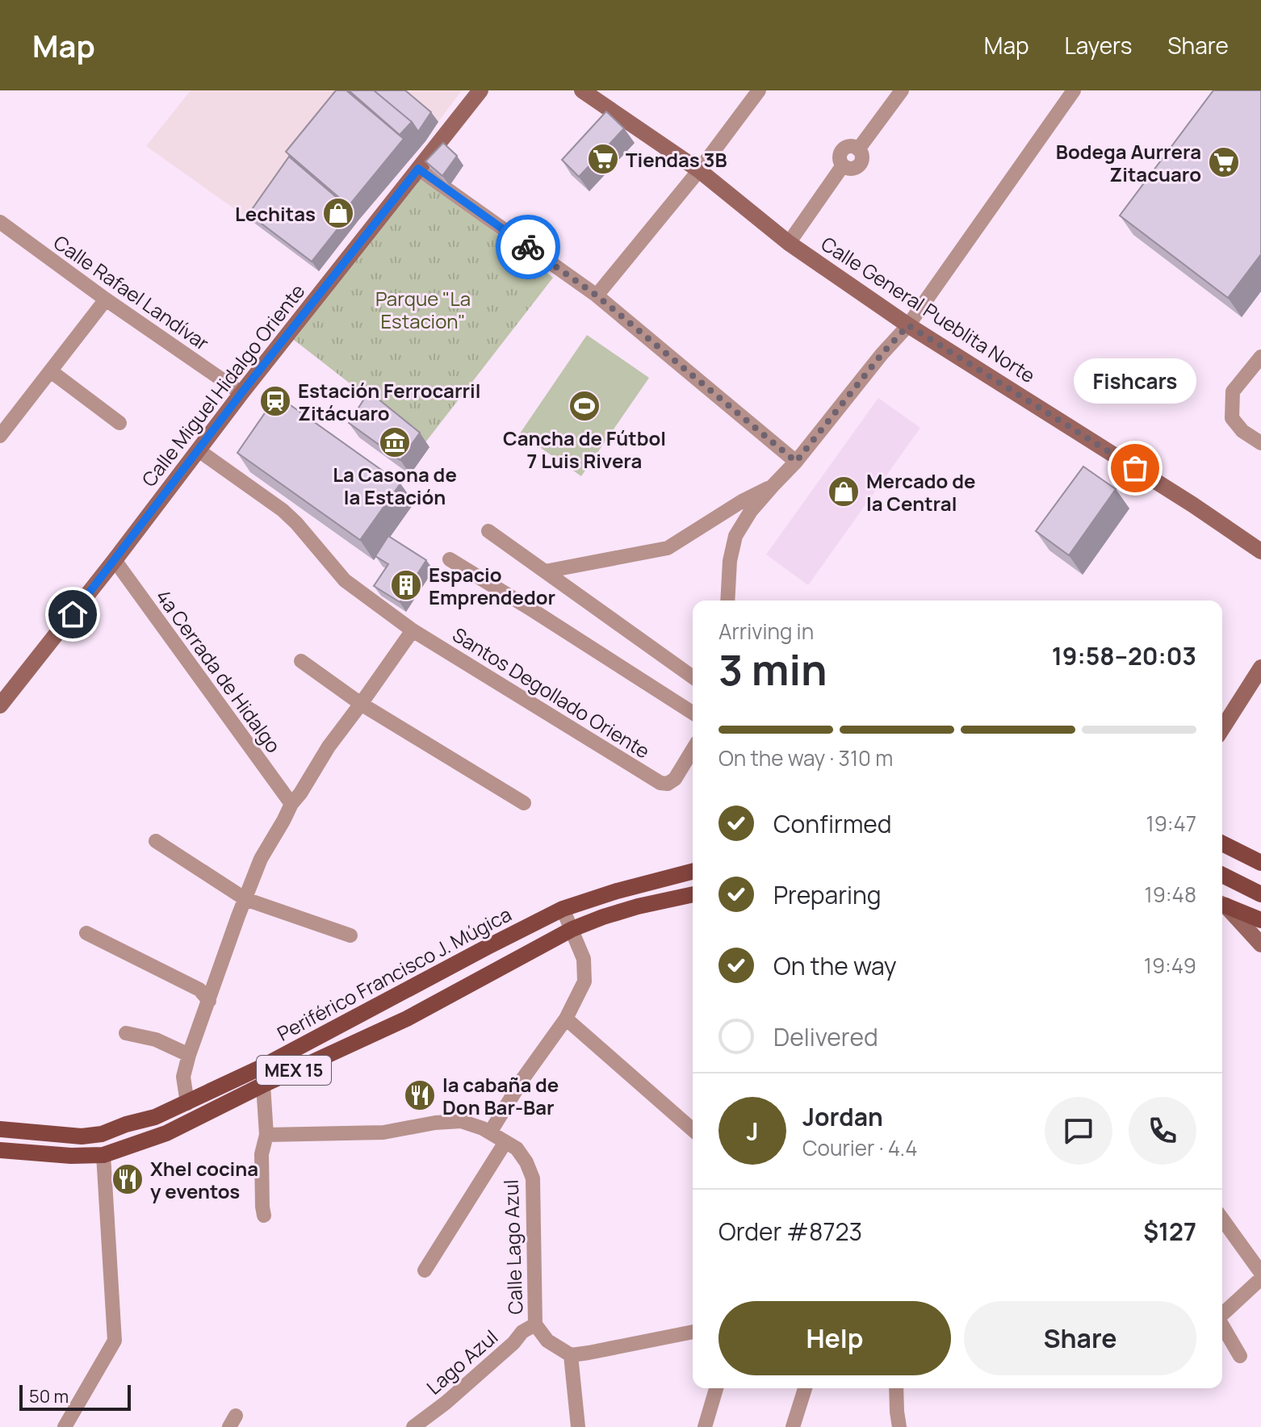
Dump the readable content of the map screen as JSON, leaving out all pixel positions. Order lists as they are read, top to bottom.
{
  "streets": {
    "main road": ["Periférico Francisco J. Múgica", "MEX 15"],
    "street": [
      "Calle Rafael Landívar",
      "Calle General Pueblita Norte",
      "Calle Miguel Hidalgo Oriente",
      "4a Cerrada de Hidalgo",
      "Santos Degollado Oriente",
      "Calle Lago Azul",
      "Lago Azul"
    ]
  },
  "crossings": [
    ["Calle Rafael Landívar", "Calle Miguel Hidalgo Oriente"],
    ["Calle Miguel Hidalgo Oriente", "4a Cerrada de Hidalgo"],
    ["Calle Miguel Hidalgo Oriente", "Santos Degollado Oriente"],
    ["Calle Lago Azul", "Lago Azul"]
  ],
  "parks": ["Parque \"La Estacion\""],
  "places": {
    "supermarket": ["Tiendas 3B", "Bodega Aurrera Zitacuaro"],
    "shop": ["Lechitas", "Mercado de la Central"],
    "station": ["Estación Ferrocarril Zitácuaro"],
    "sports": ["Cancha de Fútbol 7 Luis Rivera"],
    "museum": ["La Casona de la Estación"],
    "other": ["Fishcars"],
    "building": ["Espacio Emprendedor"],
    "restaurant": ["la cabaña de Don Bar-Bar", "Xhel cocina y eventos"]
  },
  "scale_bar": "50 m",
  "page": {
    "header": "Map",
    "nav": ["Map", "Layers", "Share"],
    "bubble": "Fishcars",
    "heading": ["3 min", "Arriving in", "19:58–20:03"],
    "panel": [
      "Jordan",
      "Courier · 4.4",
      "Order #8723",
      "$127"
    ],
    "bar": "On the way · 310 m",
    "list": [
      ["Confirmed", "19:47"],
      ["Preparing", "19:48"],
      ["On the way", "19:49"],
      "Delivered"
    ],
    "round": "J",
    "buttons": ["Help", "Share"],
    "scale": "50 m"
  }
}
